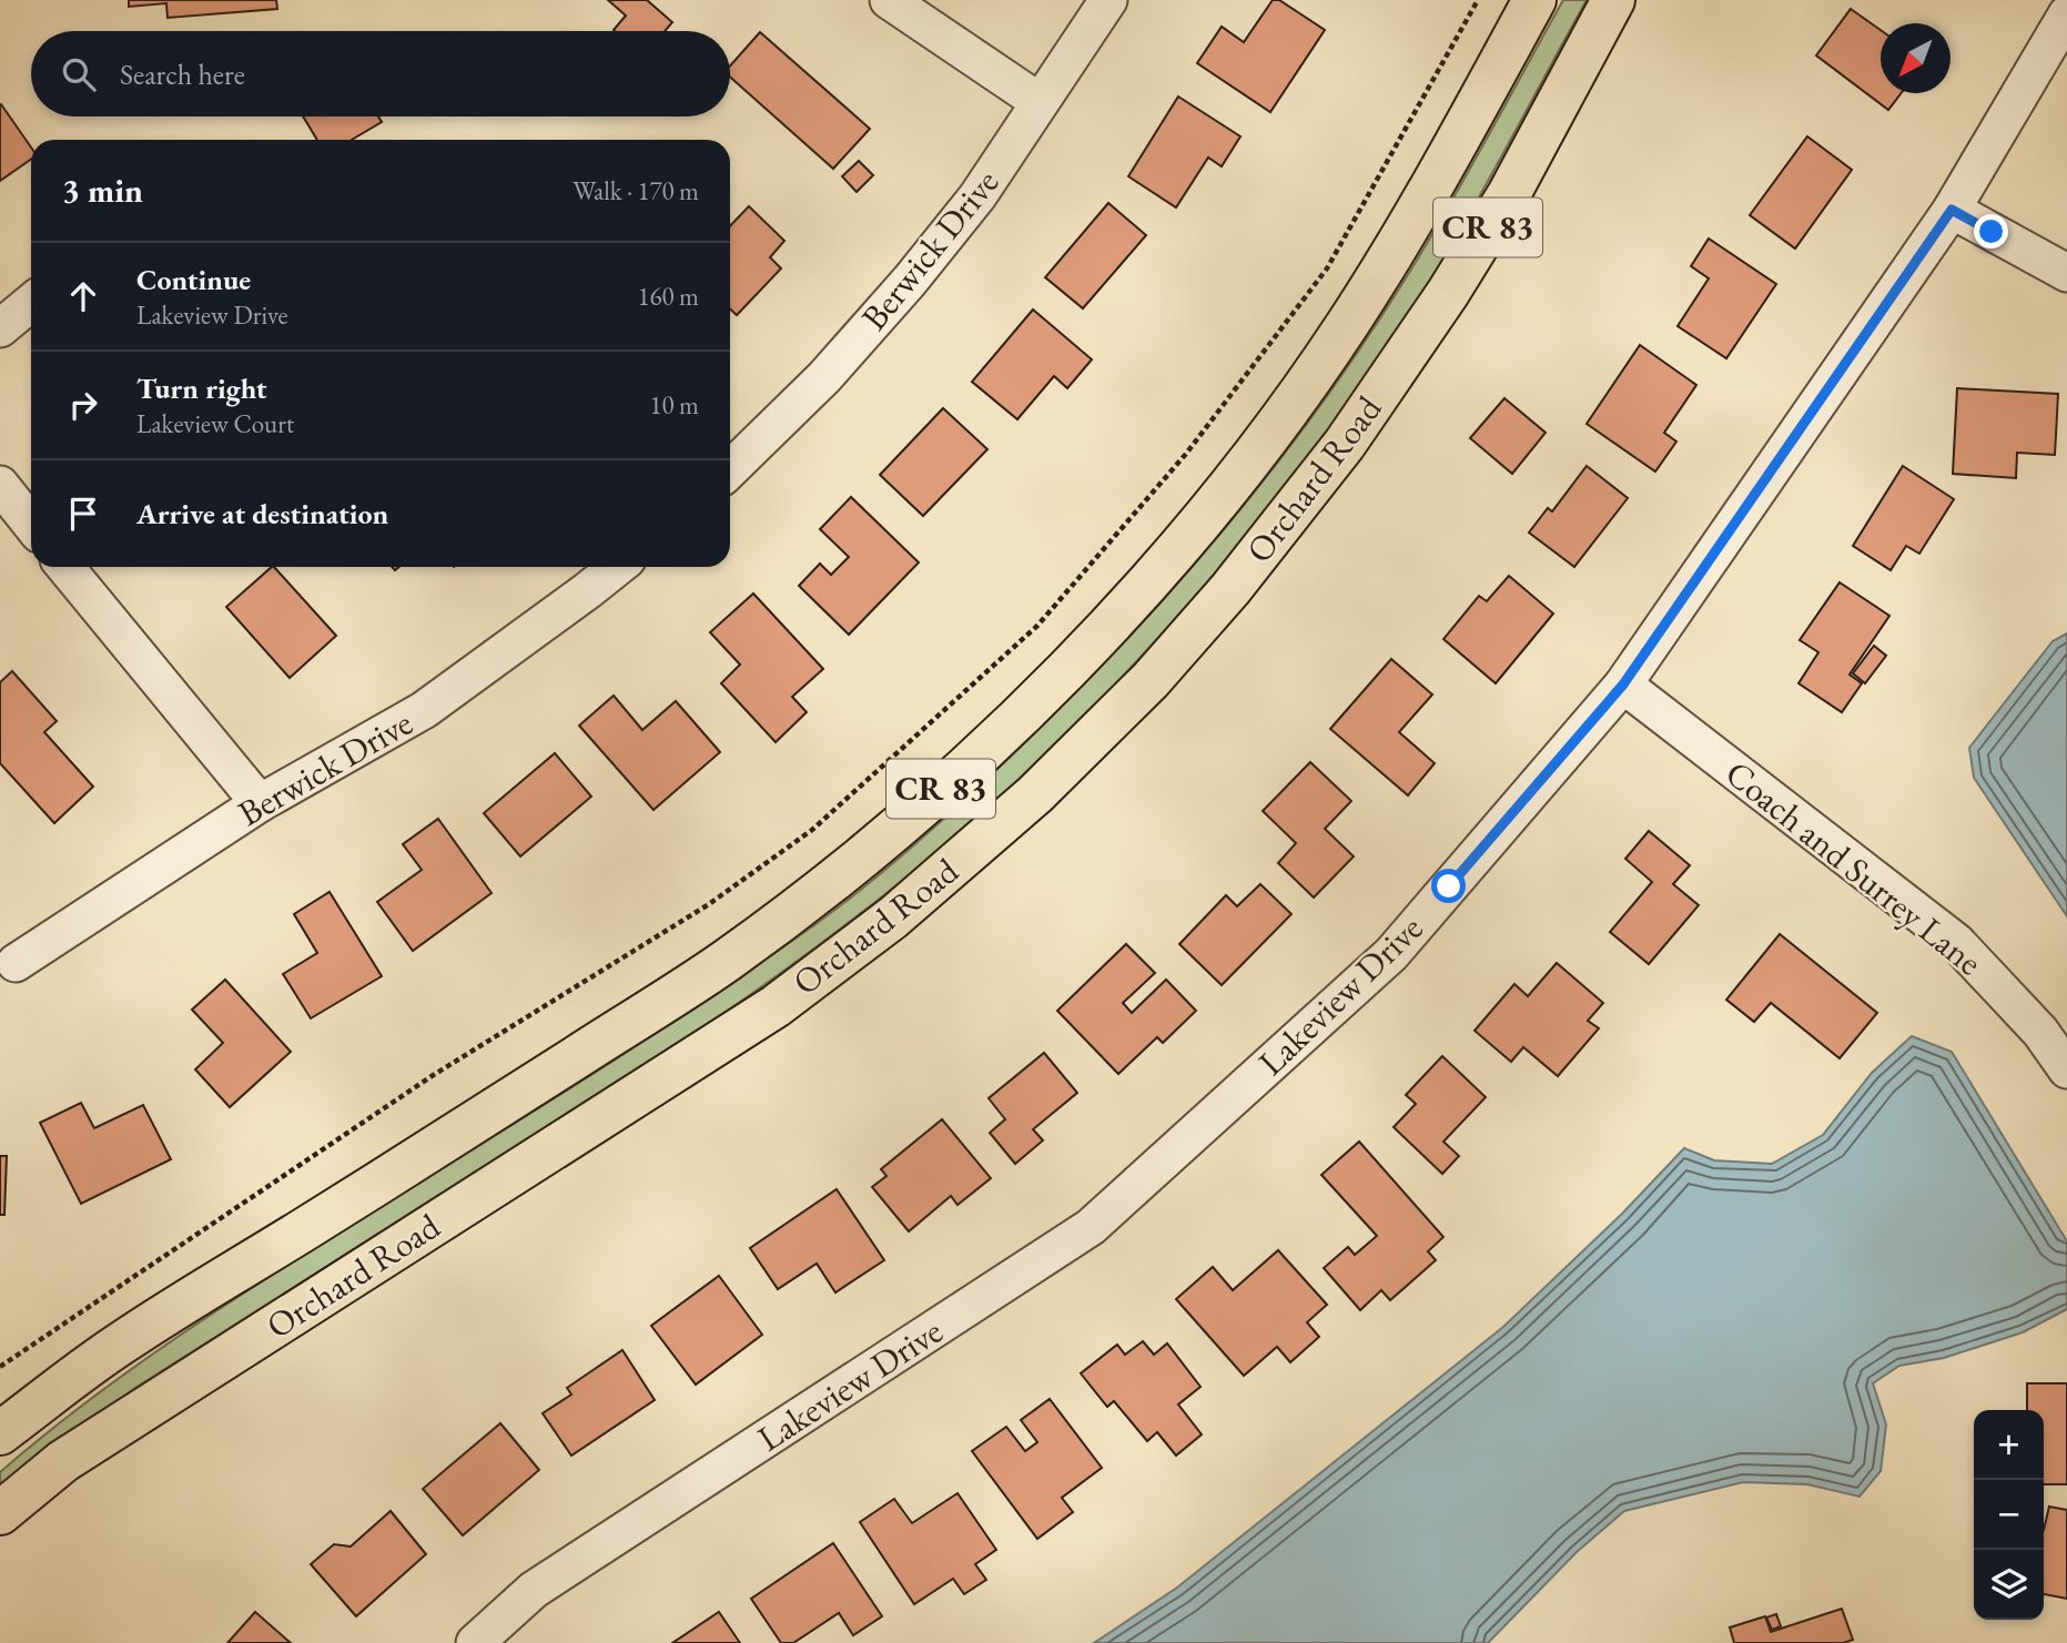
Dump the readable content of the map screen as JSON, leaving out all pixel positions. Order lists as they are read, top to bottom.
{
  "streets": {
    "main road": ["CR 83", "Orchard Road"],
    "street": ["Berwick Drive", "Coach and Surrey Lane", "Lakeview Drive"]
  },
  "crossings": [
    ["Coach and Surrey Lane", "Lakeview Drive"]
  ],
  "north": "bottom left",
  "page": {
    "search": "Search here",
    "heading": ["3 min", "Walk · 170 m"],
    "list": [
      ["Continue", "Lakeview Drive", "160 m"],
      ["Turn right", "Lakeview Court", "10 m"],
      "Arrive at destination"
    ],
    "map_buttons": ["+", "−"]
  }
}
